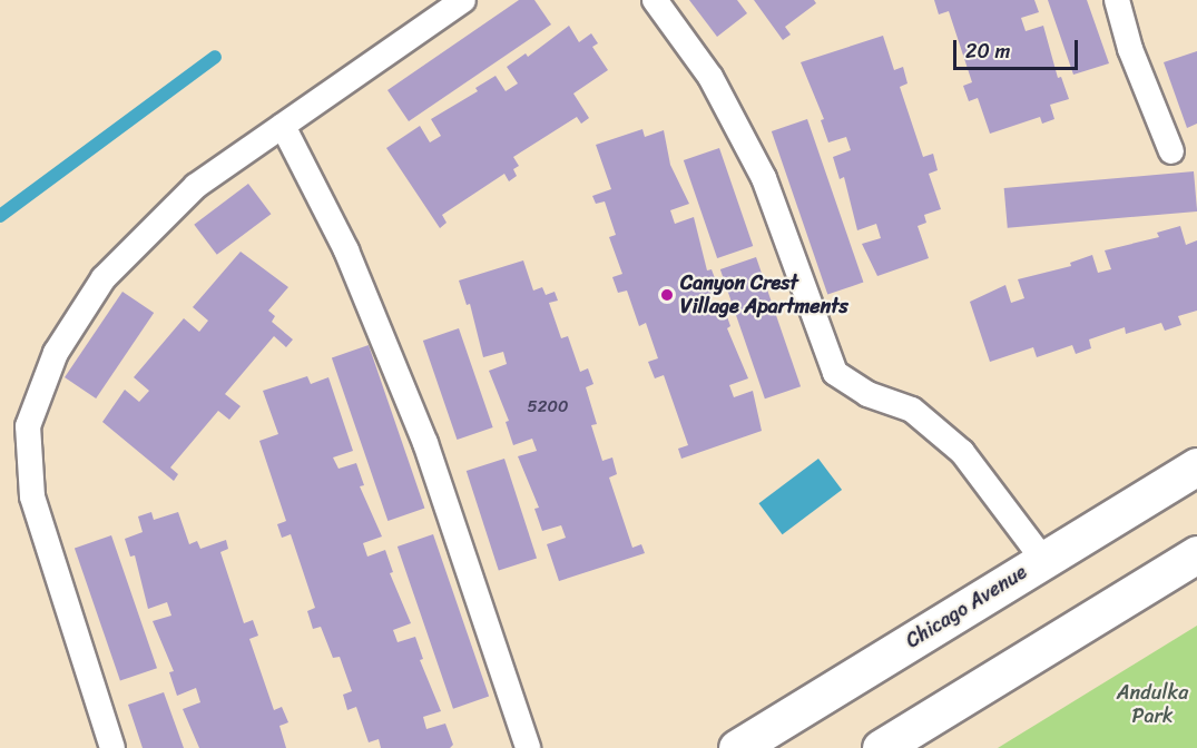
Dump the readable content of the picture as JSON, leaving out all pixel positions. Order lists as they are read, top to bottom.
{
  "streets": {
    "main road": ["Chicago Avenue"]
  },
  "parks": ["Andulka Park"],
  "places": ["Canyon Crest Village Apartments"],
  "house_numbers": ["5200"],
  "scale_bar": "20 m"
}
